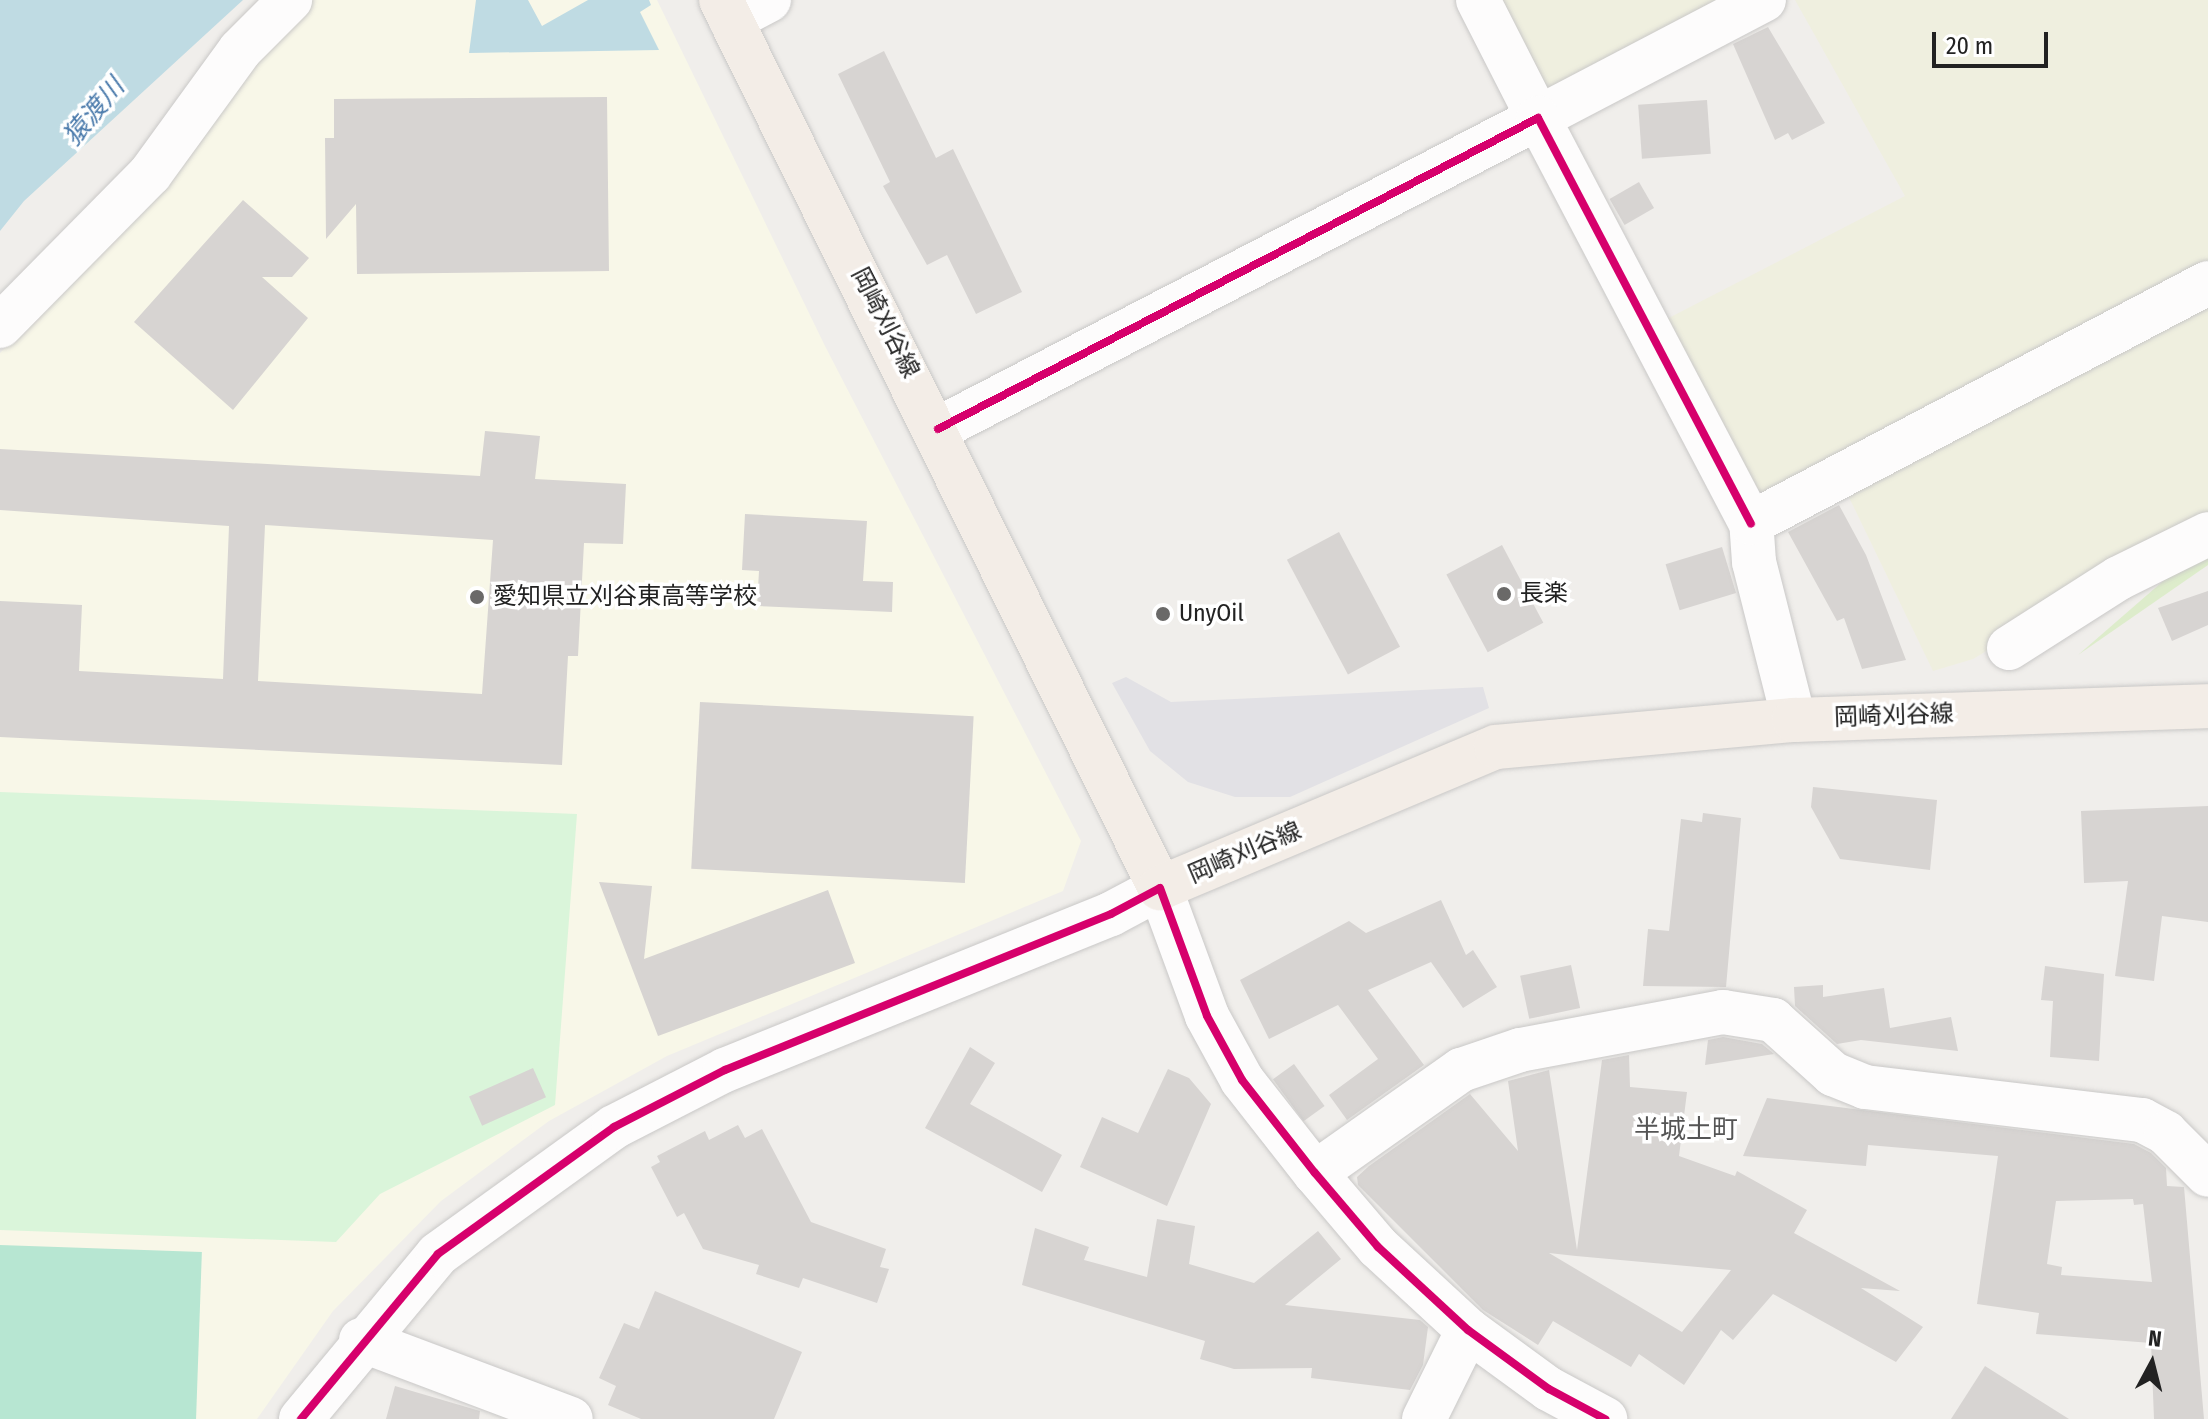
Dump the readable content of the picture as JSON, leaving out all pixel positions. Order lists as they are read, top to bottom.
{
  "streets": {
    "main road": ["岡崎刈谷線"]
  },
  "districts": ["半城土町"],
  "water": ["猿渡川"],
  "places": ["長楽", "愛知県立刈谷東高等学校", "UnyOil"],
  "scale_bar": "20 m",
  "north": "top"
}
